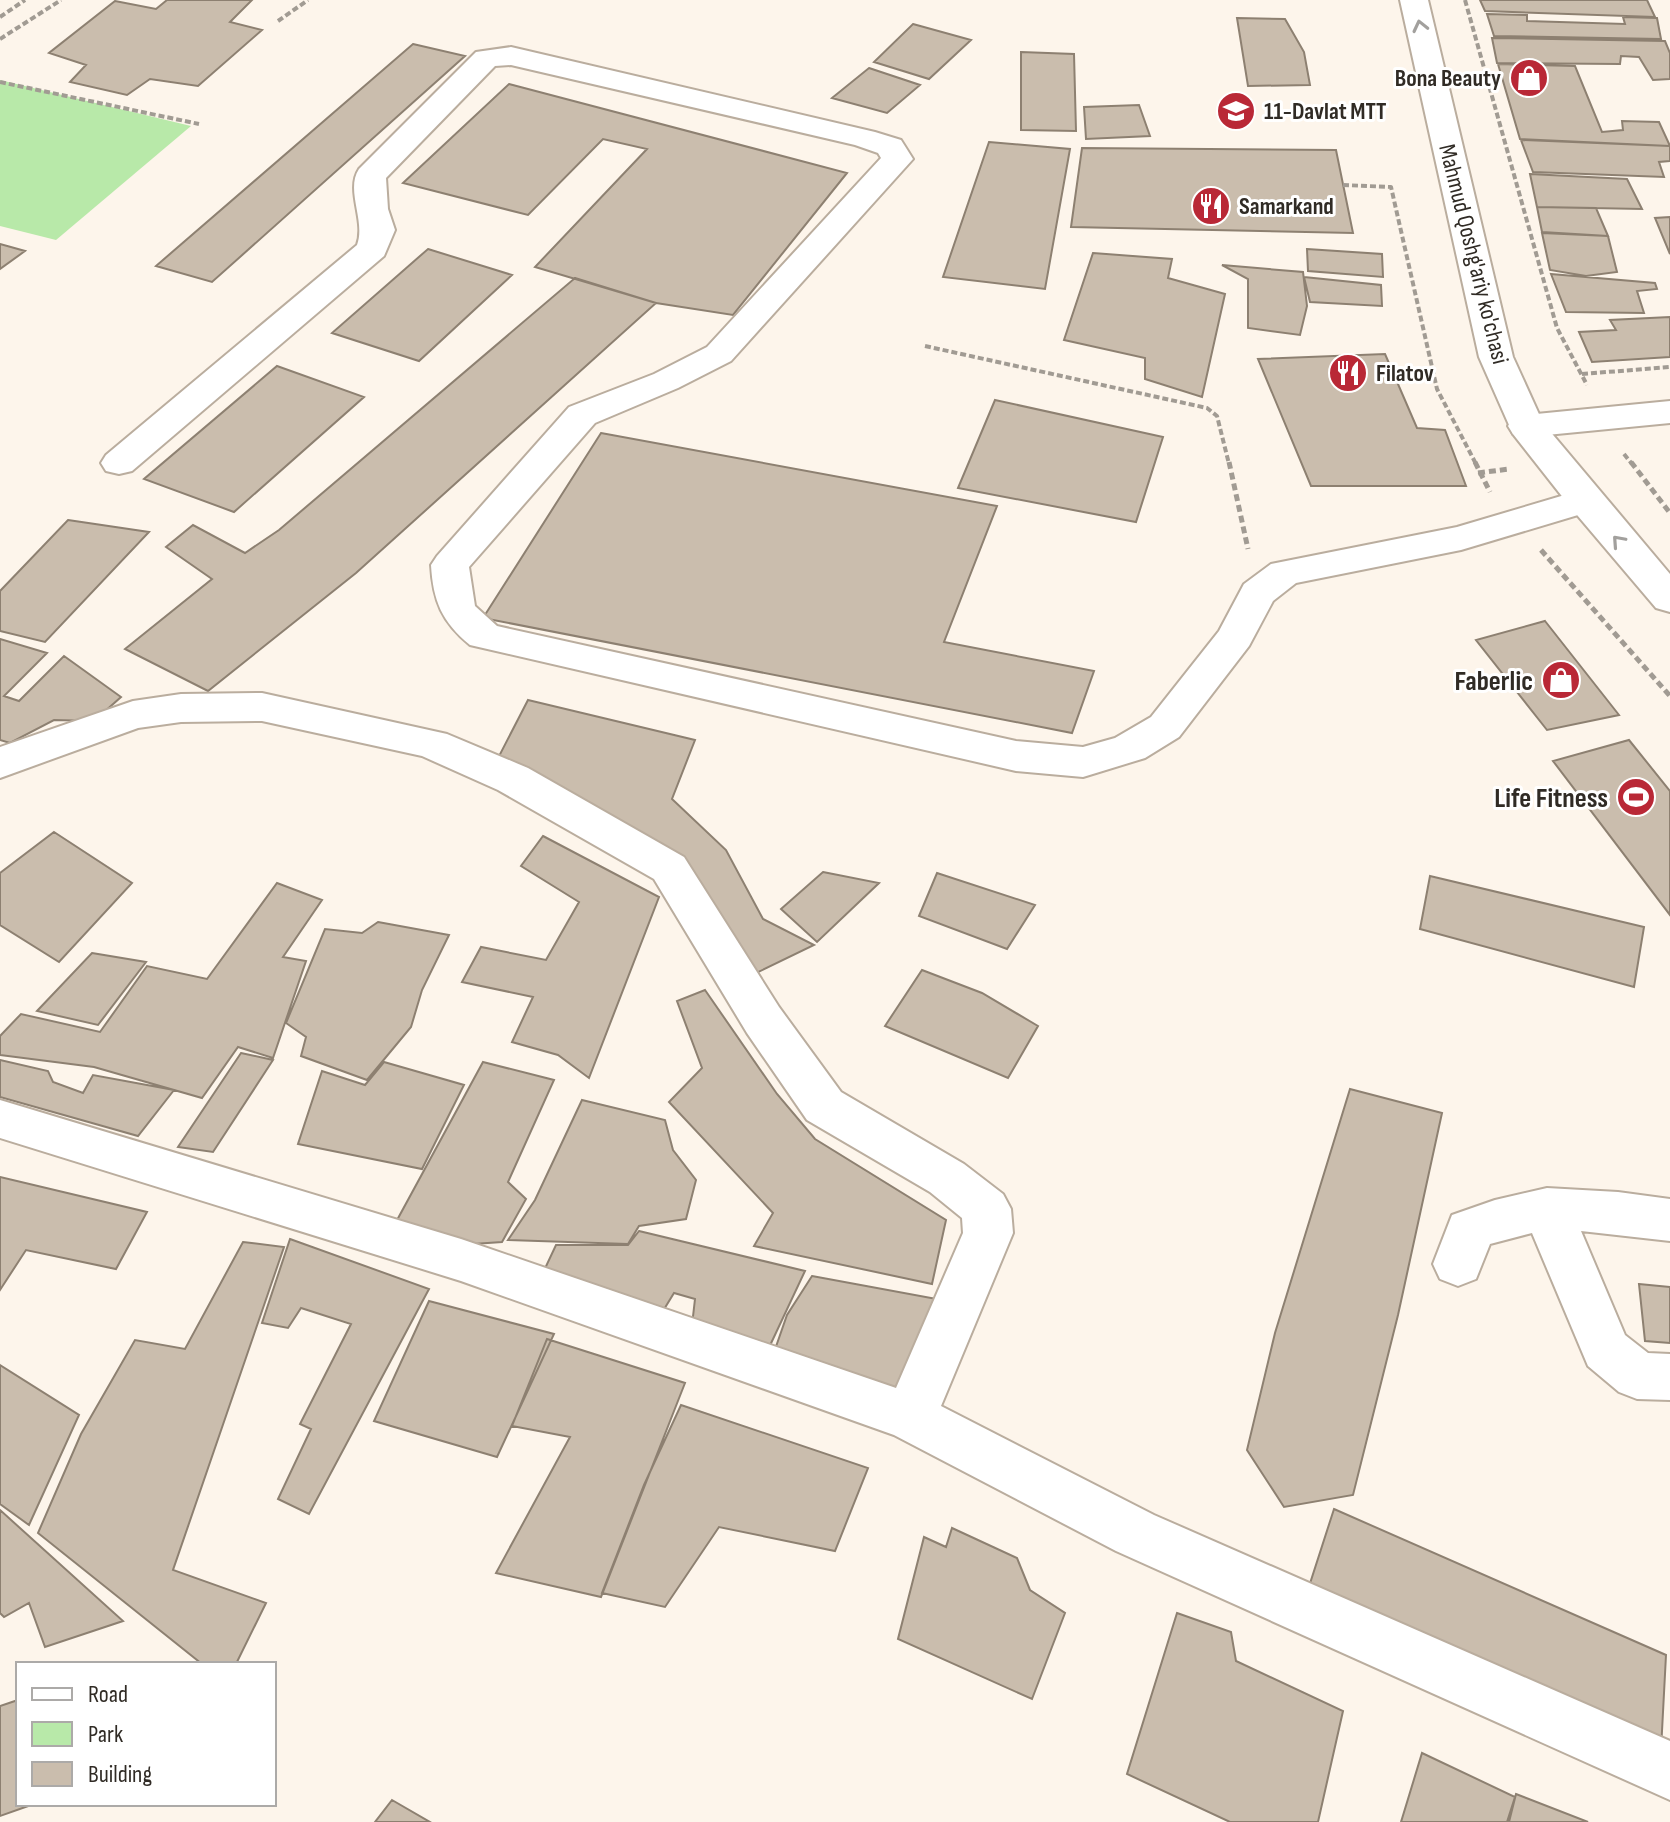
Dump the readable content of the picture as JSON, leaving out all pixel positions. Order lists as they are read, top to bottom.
{
  "streets": {
    "main road": ["Mahmud Qoshg'ariy ko'chasi"]
  },
  "one_way": ["Mahmud Qoshg'ariy ko'chasi"],
  "places": {
    "shop": ["Bona Beauty", "Faberlic"],
    "school or university": ["11-Davlat MTT"],
    "restaurant": ["Samarkand", "Filatov"],
    "sports": ["Life Fitness"]
  },
  "legend": ["Road", "Park", "Building"]
}
